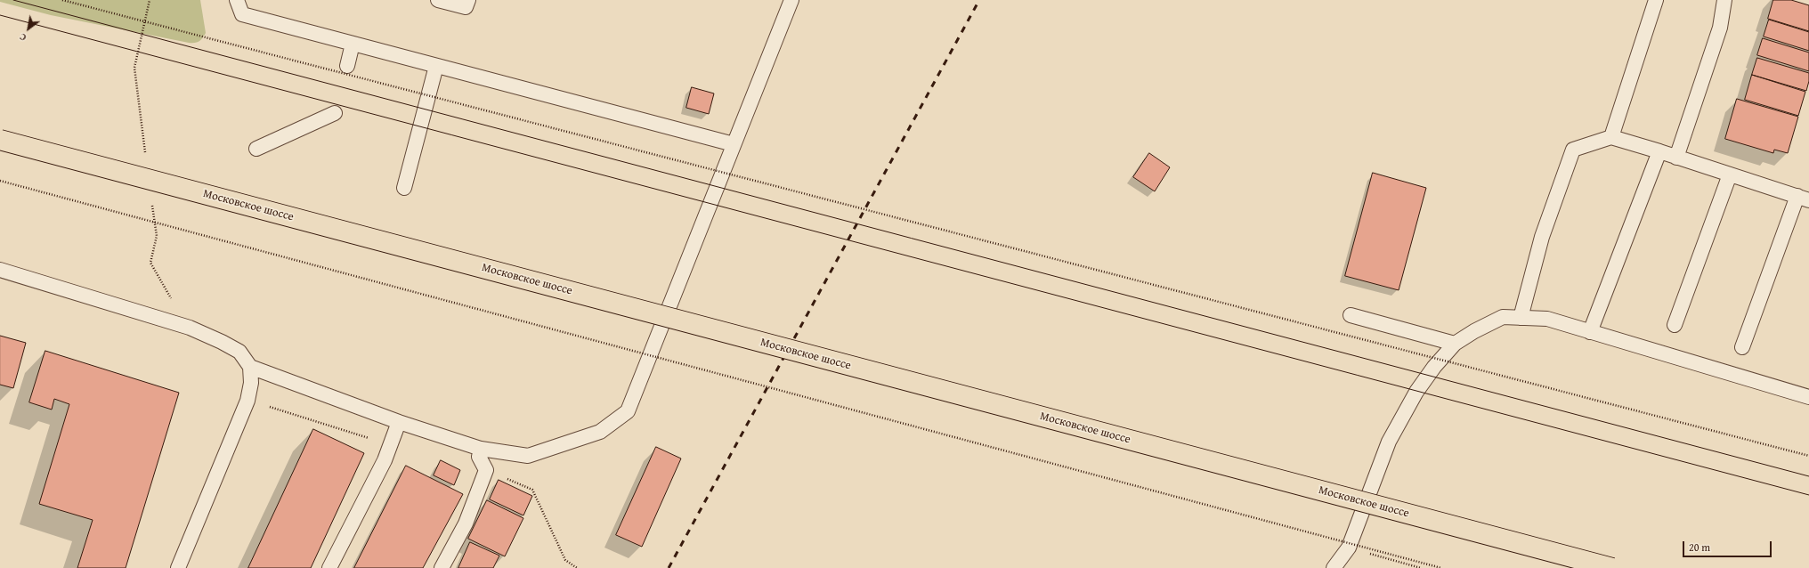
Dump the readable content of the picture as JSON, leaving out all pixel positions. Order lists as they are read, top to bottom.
{
  "streets": {
    "main road": ["Московское шоссе"]
  },
  "scale_bar": "20 m",
  "north": "bottom left"
}
